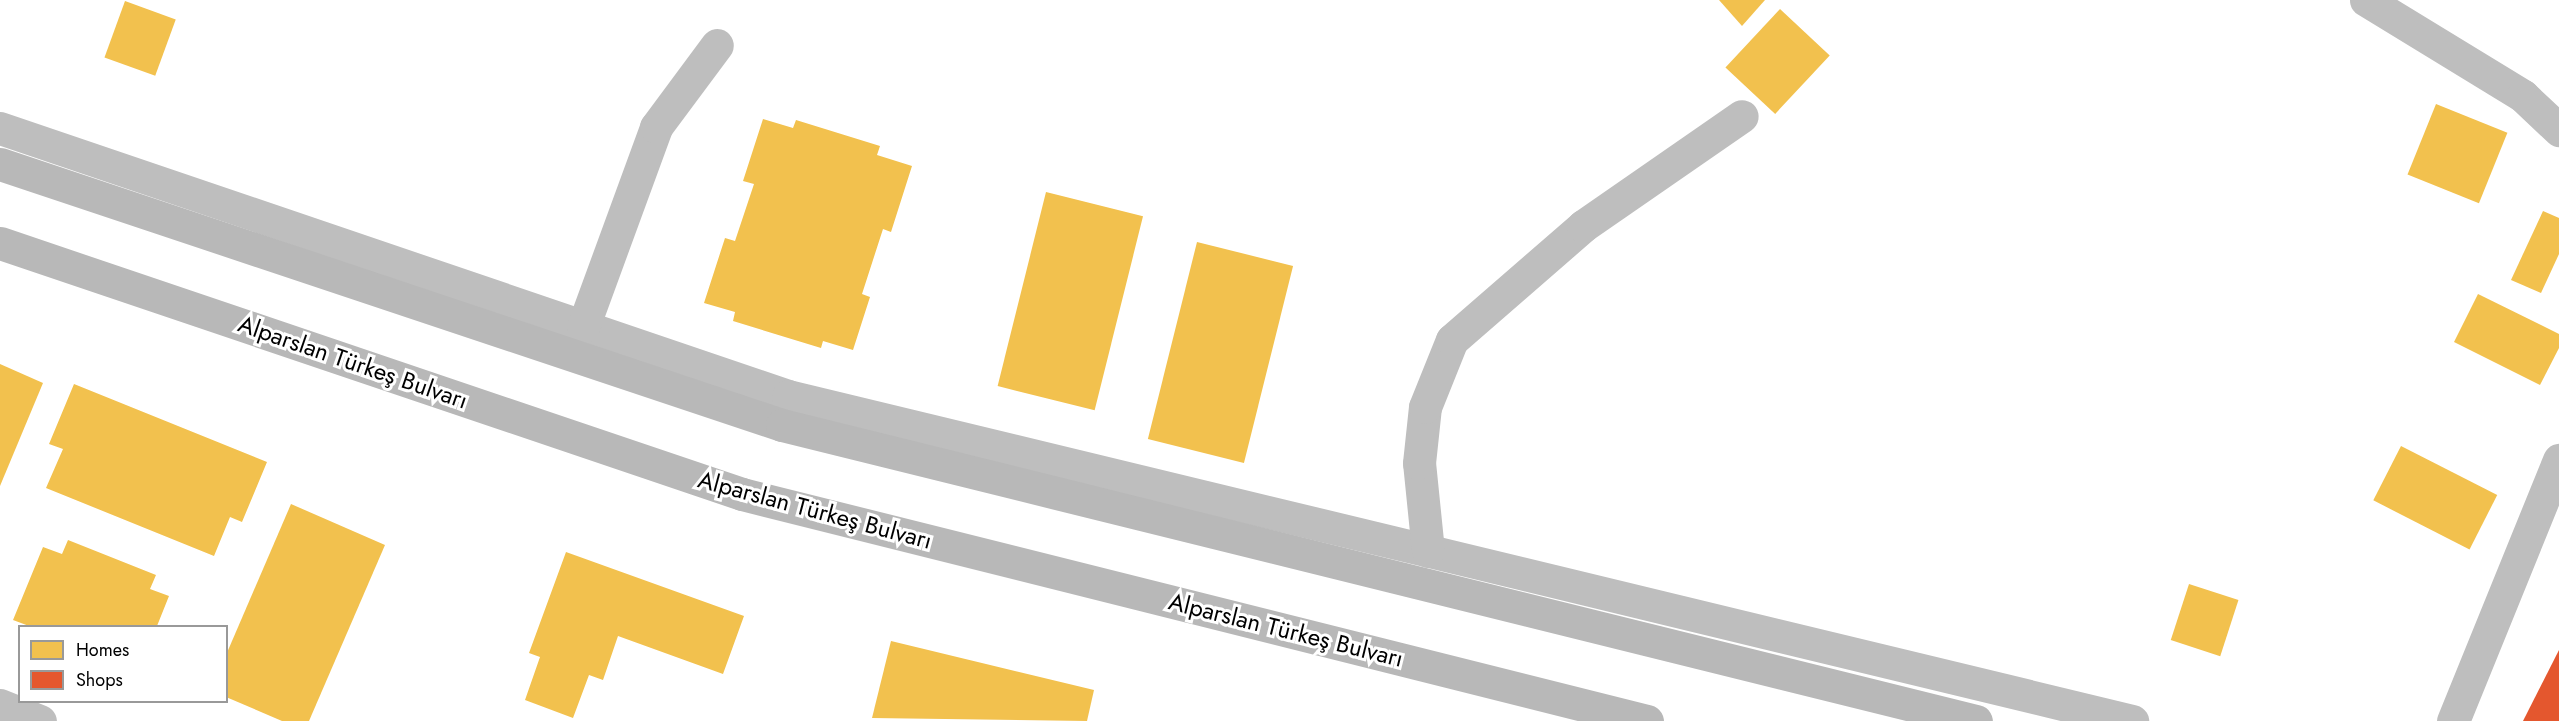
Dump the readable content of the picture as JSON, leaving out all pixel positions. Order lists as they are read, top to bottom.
{
  "streets": {
    "main road": ["Alparslan Türkeş Bulvarı"]
  },
  "legend": ["Homes", "Shops"]
}
